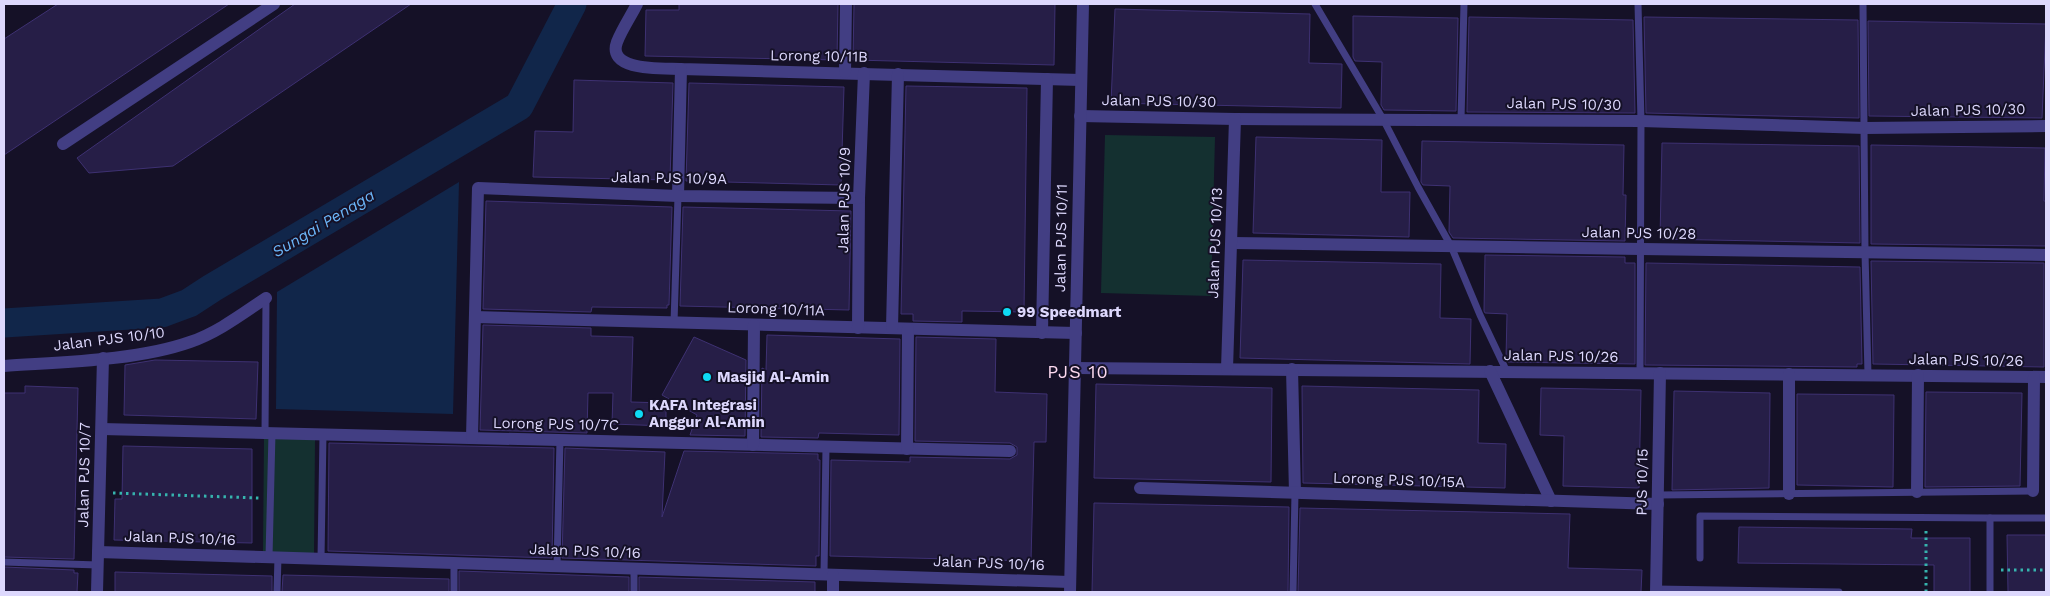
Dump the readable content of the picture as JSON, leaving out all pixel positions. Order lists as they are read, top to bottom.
{
  "streets": {
    "street": [
      "Lorong 10/11B",
      "Jalan PJS 10/30",
      "Jalan PJS 10/9A",
      "Jalan PJS 10/9",
      "Jalan PJS 10/28",
      "Jalan PJS 10/11",
      "Jalan PJS 10/13",
      "Lorong 10/11A",
      "Jalan PJS 10/10",
      "Jalan PJS 10/26",
      "Lorong PJS 10/7C",
      "Jalan PJS 10/7",
      "Lorong PJS 10/15A",
      "PJS 10/15",
      "Jalan PJS 10/16"
    ]
  },
  "crossings": [
    ["Lorong 10/11B", "Jalan PJS 10/9"],
    ["Lorong 10/11B", "Jalan PJS 10/11"],
    ["Jalan PJS 10/30", "Jalan PJS 10/11"],
    ["Jalan PJS 10/30", "Jalan PJS 10/13"],
    ["Jalan PJS 10/9A", "Jalan PJS 10/9"],
    ["Jalan PJS 10/9A", "Lorong 10/11A"],
    ["Jalan PJS 10/9", "Lorong 10/11A"],
    ["Jalan PJS 10/28", "Jalan PJS 10/13"],
    ["Jalan PJS 10/11", "Lorong 10/11A"],
    ["Jalan PJS 10/11", "Jalan PJS 10/26"],
    ["Jalan PJS 10/11", "Jalan PJS 10/16"],
    ["Jalan PJS 10/13", "Jalan PJS 10/26"],
    ["Jalan PJS 10/10", "Jalan PJS 10/7"],
    ["Jalan PJS 10/26", "PJS 10/15"],
    ["Lorong PJS 10/7C", "Jalan PJS 10/7"],
    ["Jalan PJS 10/7", "Jalan PJS 10/16"],
    ["Lorong PJS 10/15A", "PJS 10/15"]
  ],
  "districts": ["PJS 10"],
  "water": ["Sungai Penaga"],
  "places": ["99 Speedmart", "Masjid Al-Amin", "KAFA Integrasi Anggur Al-Amin"]
}
